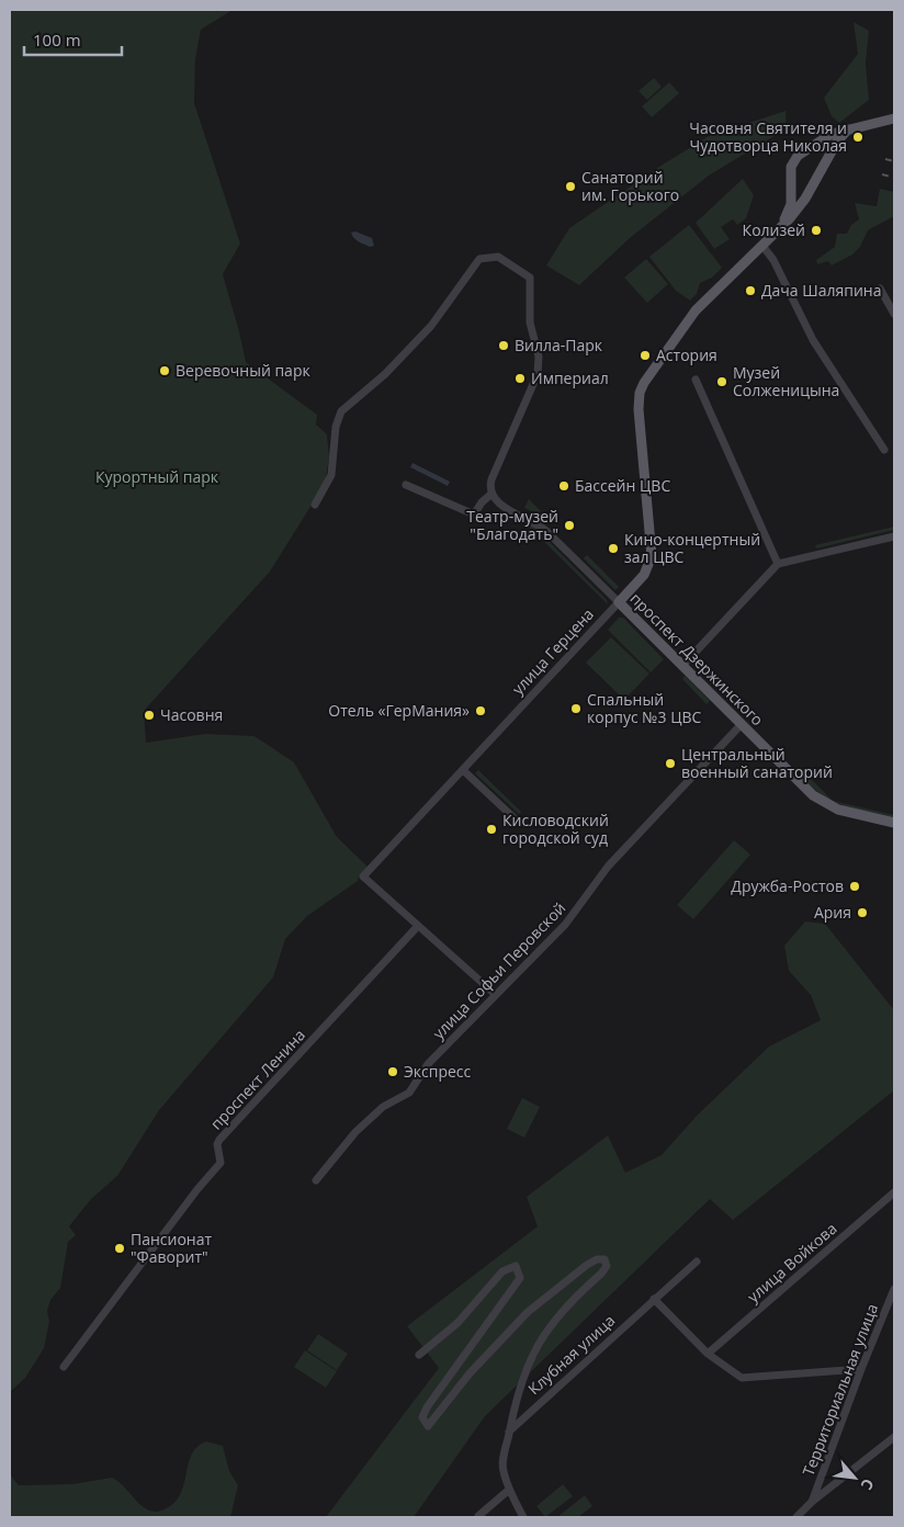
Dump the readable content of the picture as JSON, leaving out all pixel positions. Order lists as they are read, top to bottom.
{
  "streets": {
    "main road": ["улица Герцена", "проспект Дзержинского"],
    "street": [
      "улица Софьи Перовской",
      "проспект Ленина",
      "улица Войкова",
      "Клубная улица",
      "Территориальная улица"
    ]
  },
  "crossings": [
    ["улица Герцена", "проспект Дзержинского"],
    ["улица Герцена", "проспект Ленина"],
    ["проспект Дзержинского", "улица Софьи Перовской"]
  ],
  "parks": ["Курортный парк"],
  "places": [
    "Часовня Святителя и Чудотворца Николая",
    "Санаторий им. Горького",
    "Колизей",
    "Дача Шаляпина",
    "Вилла-Парк",
    "Астория",
    "Веревочный парк",
    "Империал",
    "Музей Солженицына",
    "Бассейн ЦВС",
    "Театр-музей \"Благодать\"",
    "Кино-концертный зал ЦВС",
    "Спальный корпус №3 ЦВС",
    "Отель «ГерМания»",
    "Часовня",
    "Центральный военный санаторий",
    "Кисловодский городской суд",
    "Дружба-Ростов",
    "Ария",
    "Экспресс",
    "Пансионат \"Фаворит\""
  ],
  "scale_bar": "100 m",
  "north": "bottom right"
}
